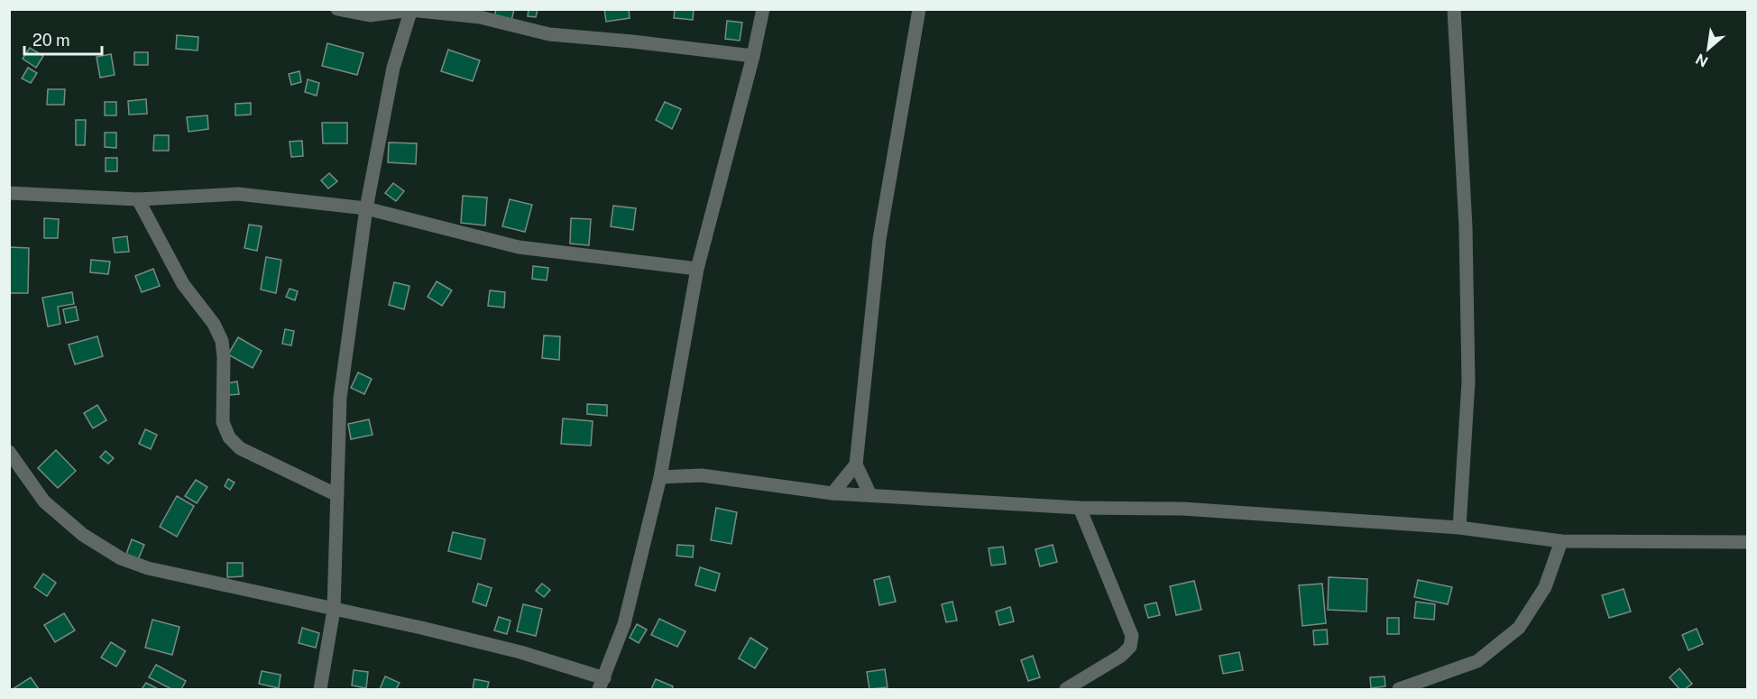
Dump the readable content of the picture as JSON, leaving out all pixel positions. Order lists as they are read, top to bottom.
{
  "scale_bar": "20 m",
  "north": "bottom left"
}
